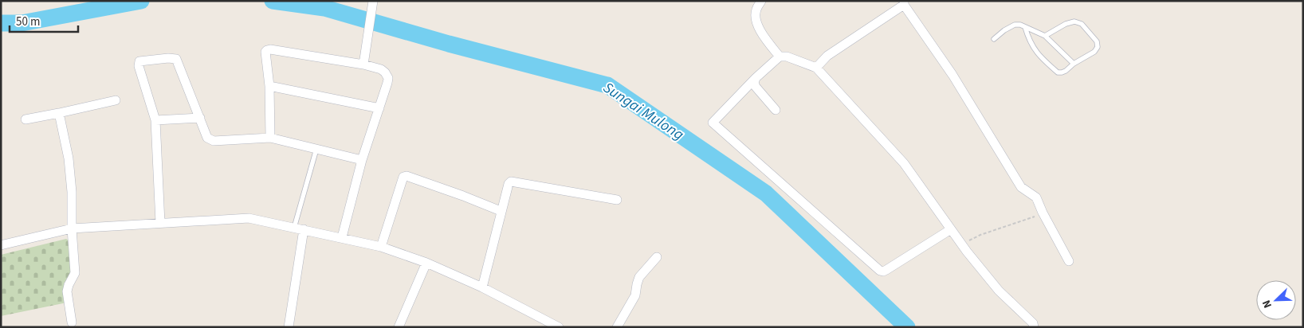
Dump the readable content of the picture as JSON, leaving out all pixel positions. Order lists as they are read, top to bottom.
{
  "water": ["Sungai Mulong"],
  "scale_bar": "50 m",
  "north": "bottom left"
}
